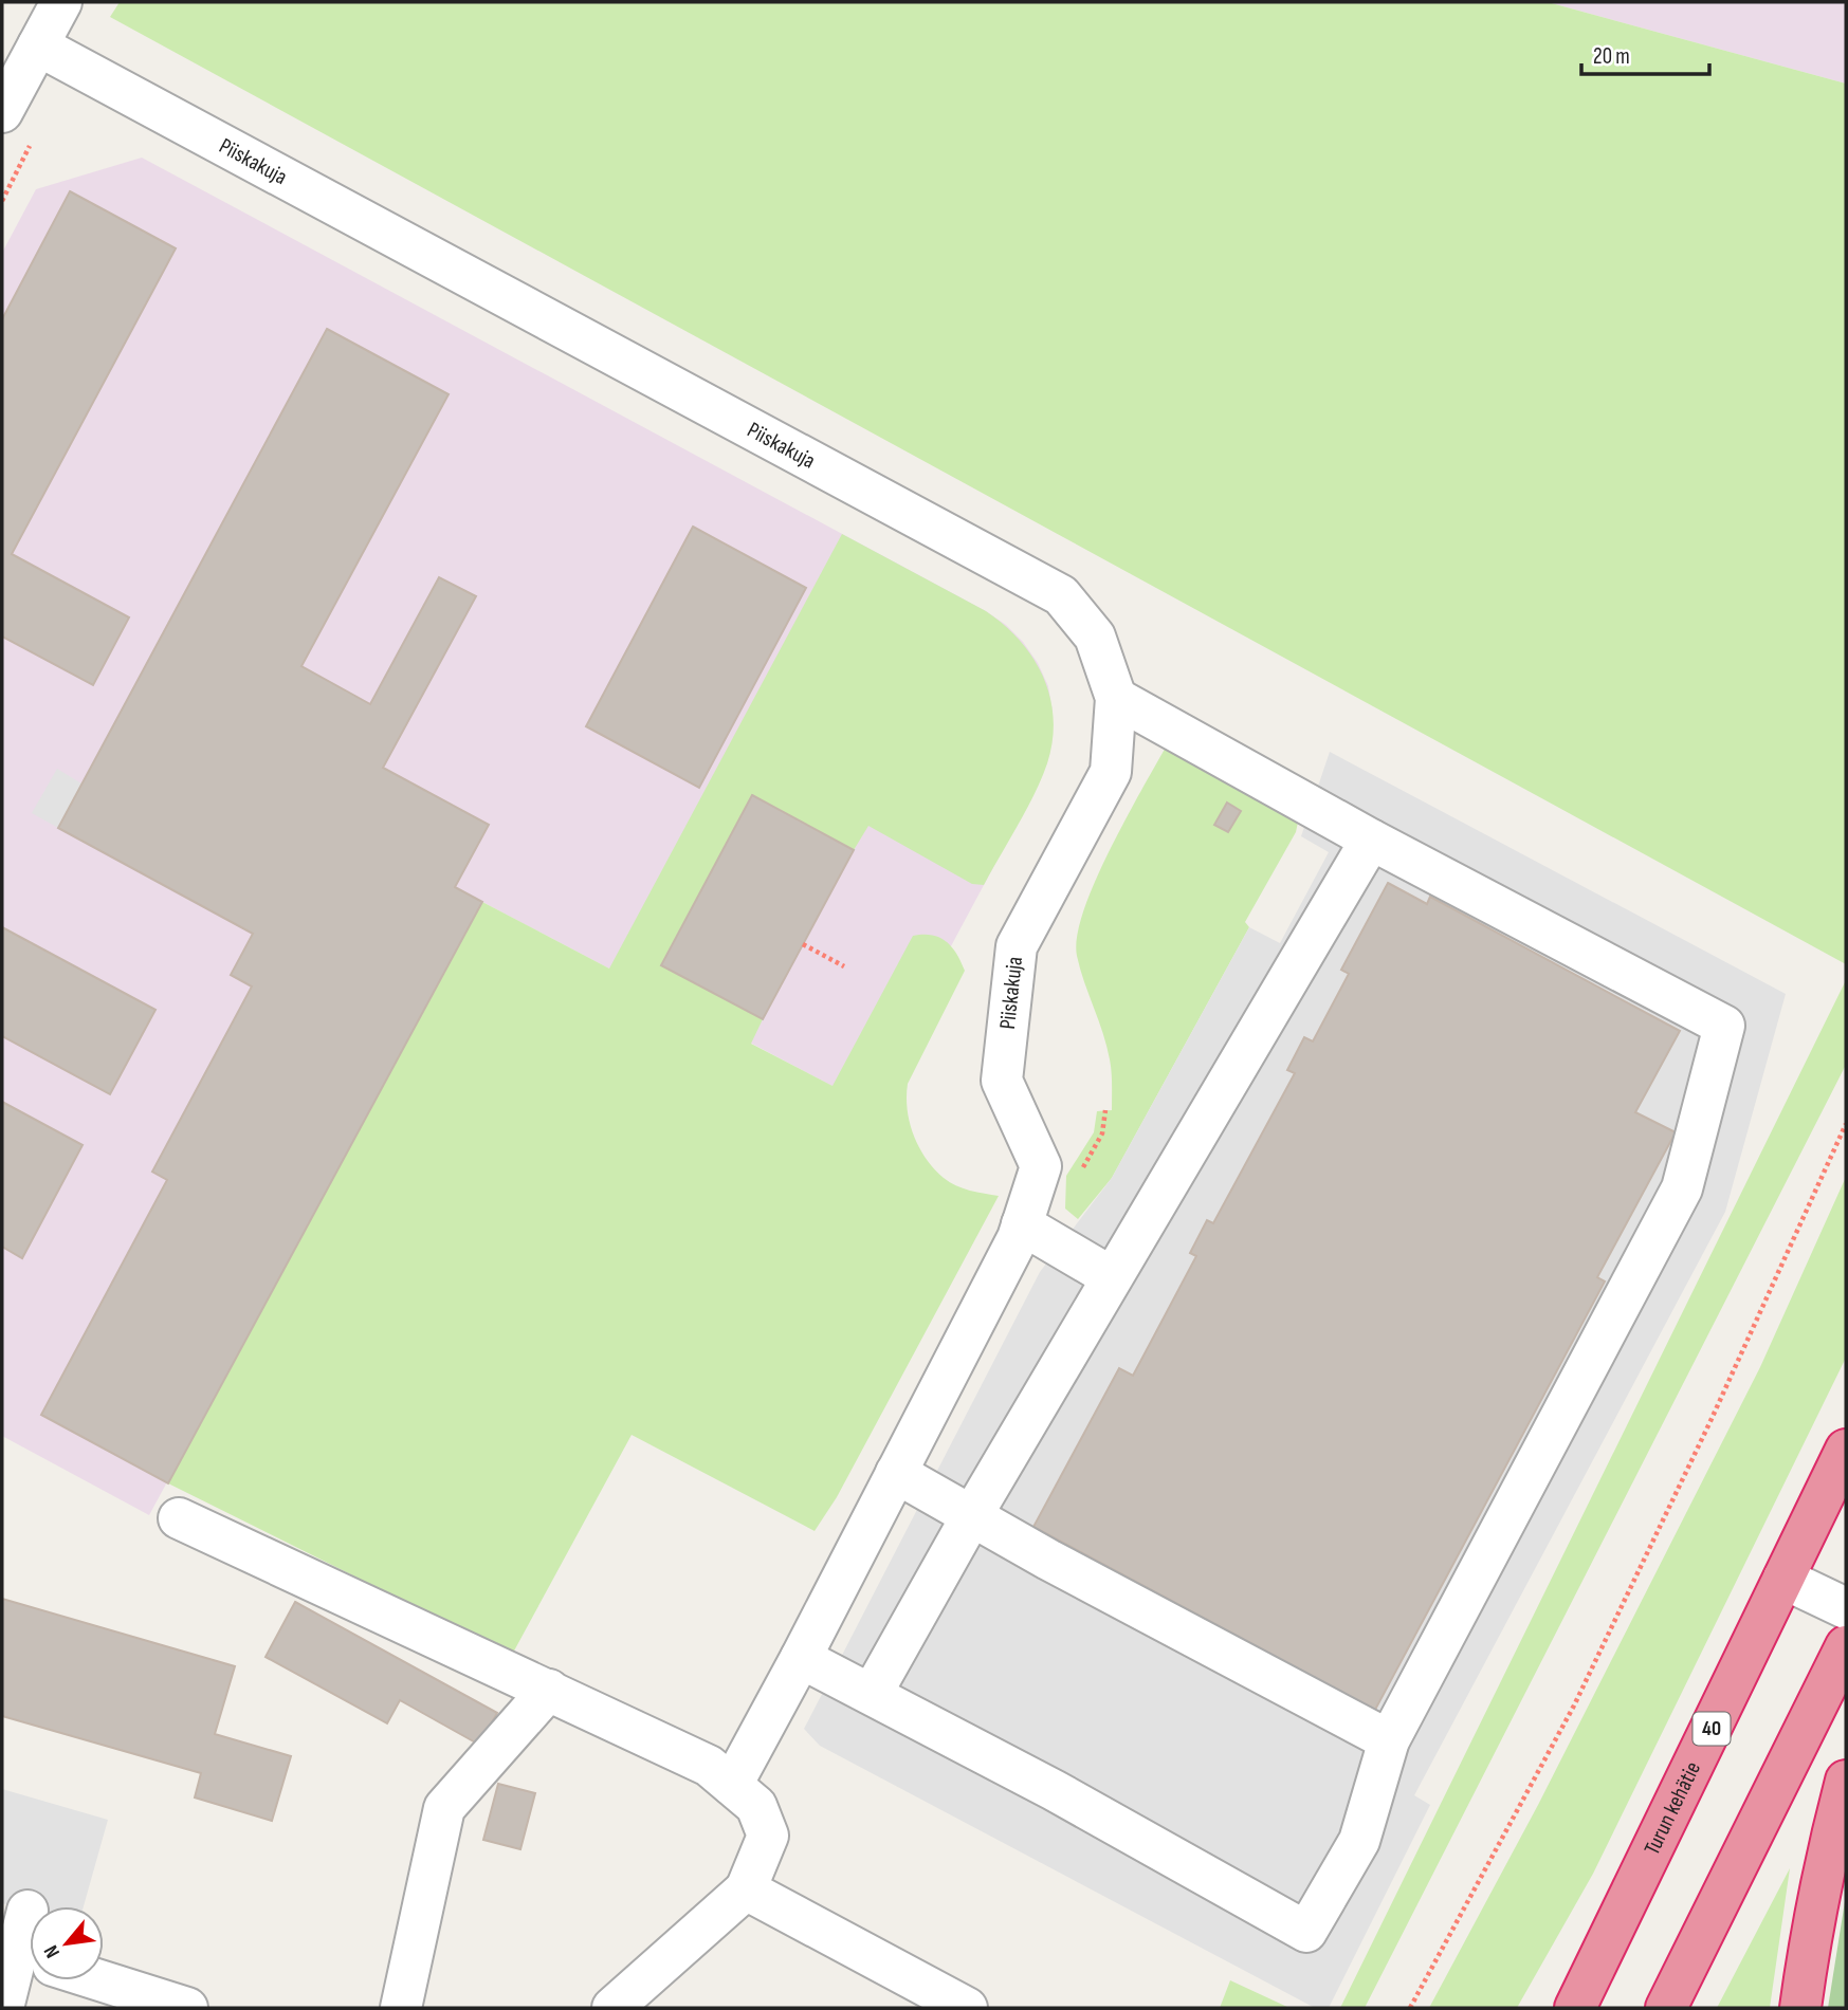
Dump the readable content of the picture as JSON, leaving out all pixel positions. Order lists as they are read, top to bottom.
{
  "streets": {
    "highway": ["40", "Turun kehätie"],
    "street": ["Piiskakuja"]
  },
  "scale_bar": "20 m",
  "north": "bottom left"
}
